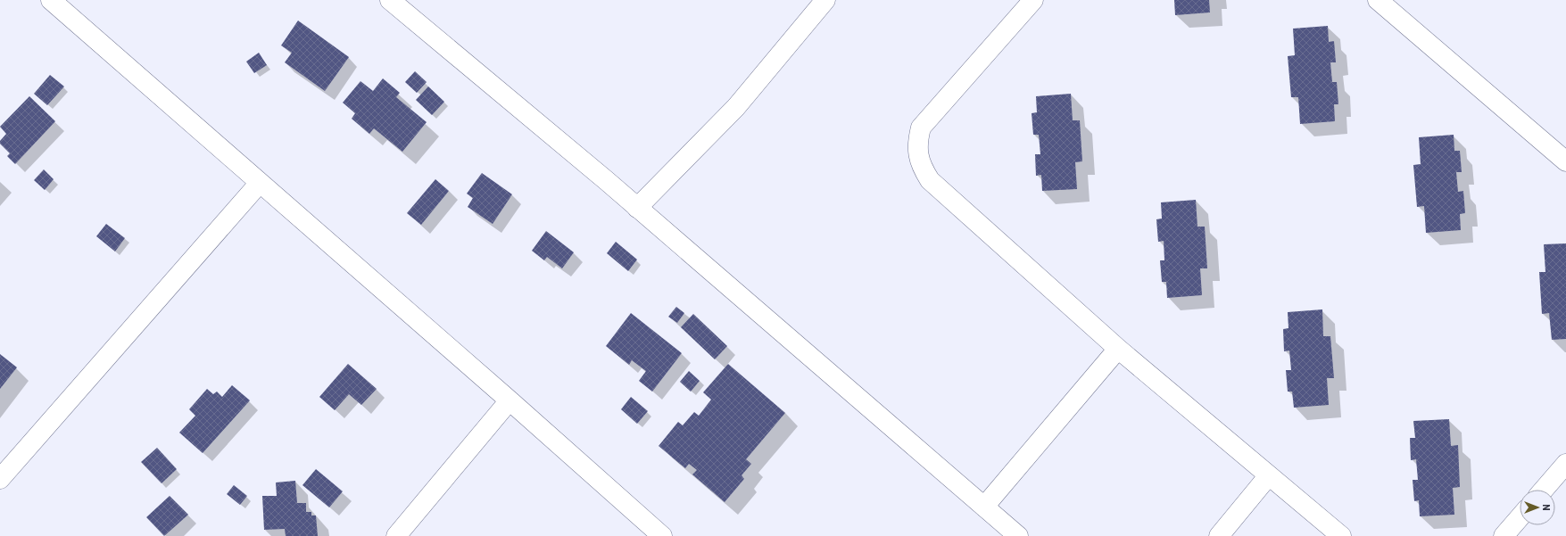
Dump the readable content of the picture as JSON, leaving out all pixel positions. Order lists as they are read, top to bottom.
{
  "north": "right"
}
